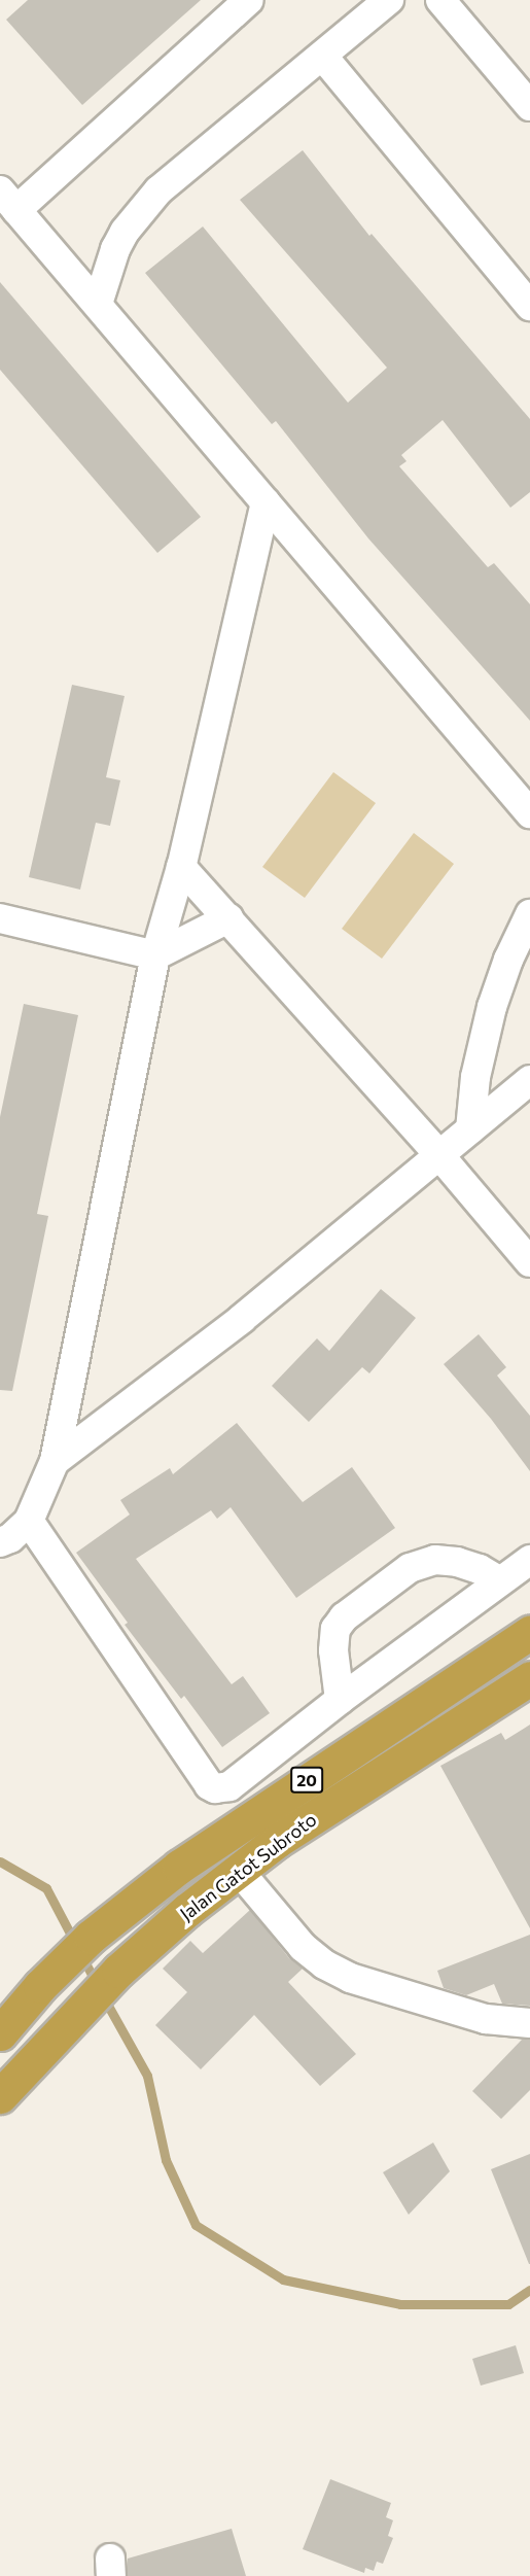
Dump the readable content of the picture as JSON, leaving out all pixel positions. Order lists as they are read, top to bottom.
{
  "streets": {
    "highway": ["20", "Jalan Gatot Subroto"]
  }
}
